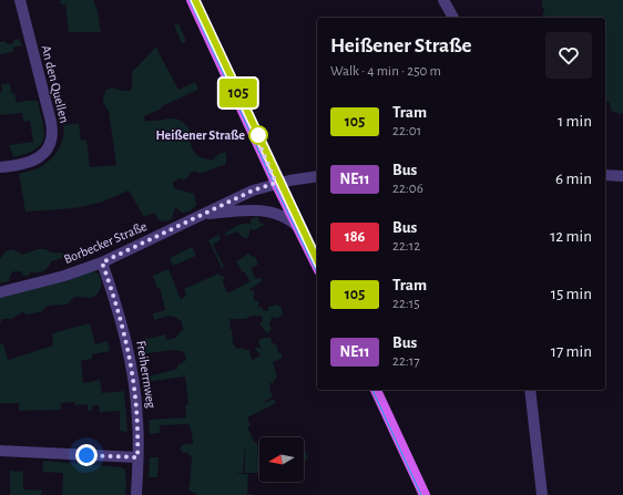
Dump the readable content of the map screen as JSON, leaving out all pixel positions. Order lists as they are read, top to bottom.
{
  "streets": {
    "street": ["An den Quellen", "Borbecker Straße", "Freiherrnweg"]
  },
  "crossings": [
    ["Borbecker Straße", "Freiherrnweg"]
  ],
  "places": ["Heißener Straße"],
  "lines": ["tram line 105"],
  "north": "left",
  "page": {
    "on_map": "105",
    "heading": ["Heißener Straße", "Walk · 4 min · 250 m"],
    "list": [
      {
        "mark": "105",
        "name": "Tram",
        "note": "22:01",
        "value": "1 min"
      },
      {
        "mark": "NE11",
        "name": "Bus",
        "note": "22:06",
        "value": "6 min"
      },
      {
        "mark": "186",
        "name": "Bus",
        "note": "22:12",
        "value": "12 min"
      },
      {
        "mark": "105",
        "name": "Tram",
        "note": "22:15",
        "value": "15 min"
      },
      {
        "mark": "NE11",
        "name": "Bus",
        "note": "22:17",
        "value": "17 min"
      }
    ]
  }
}
